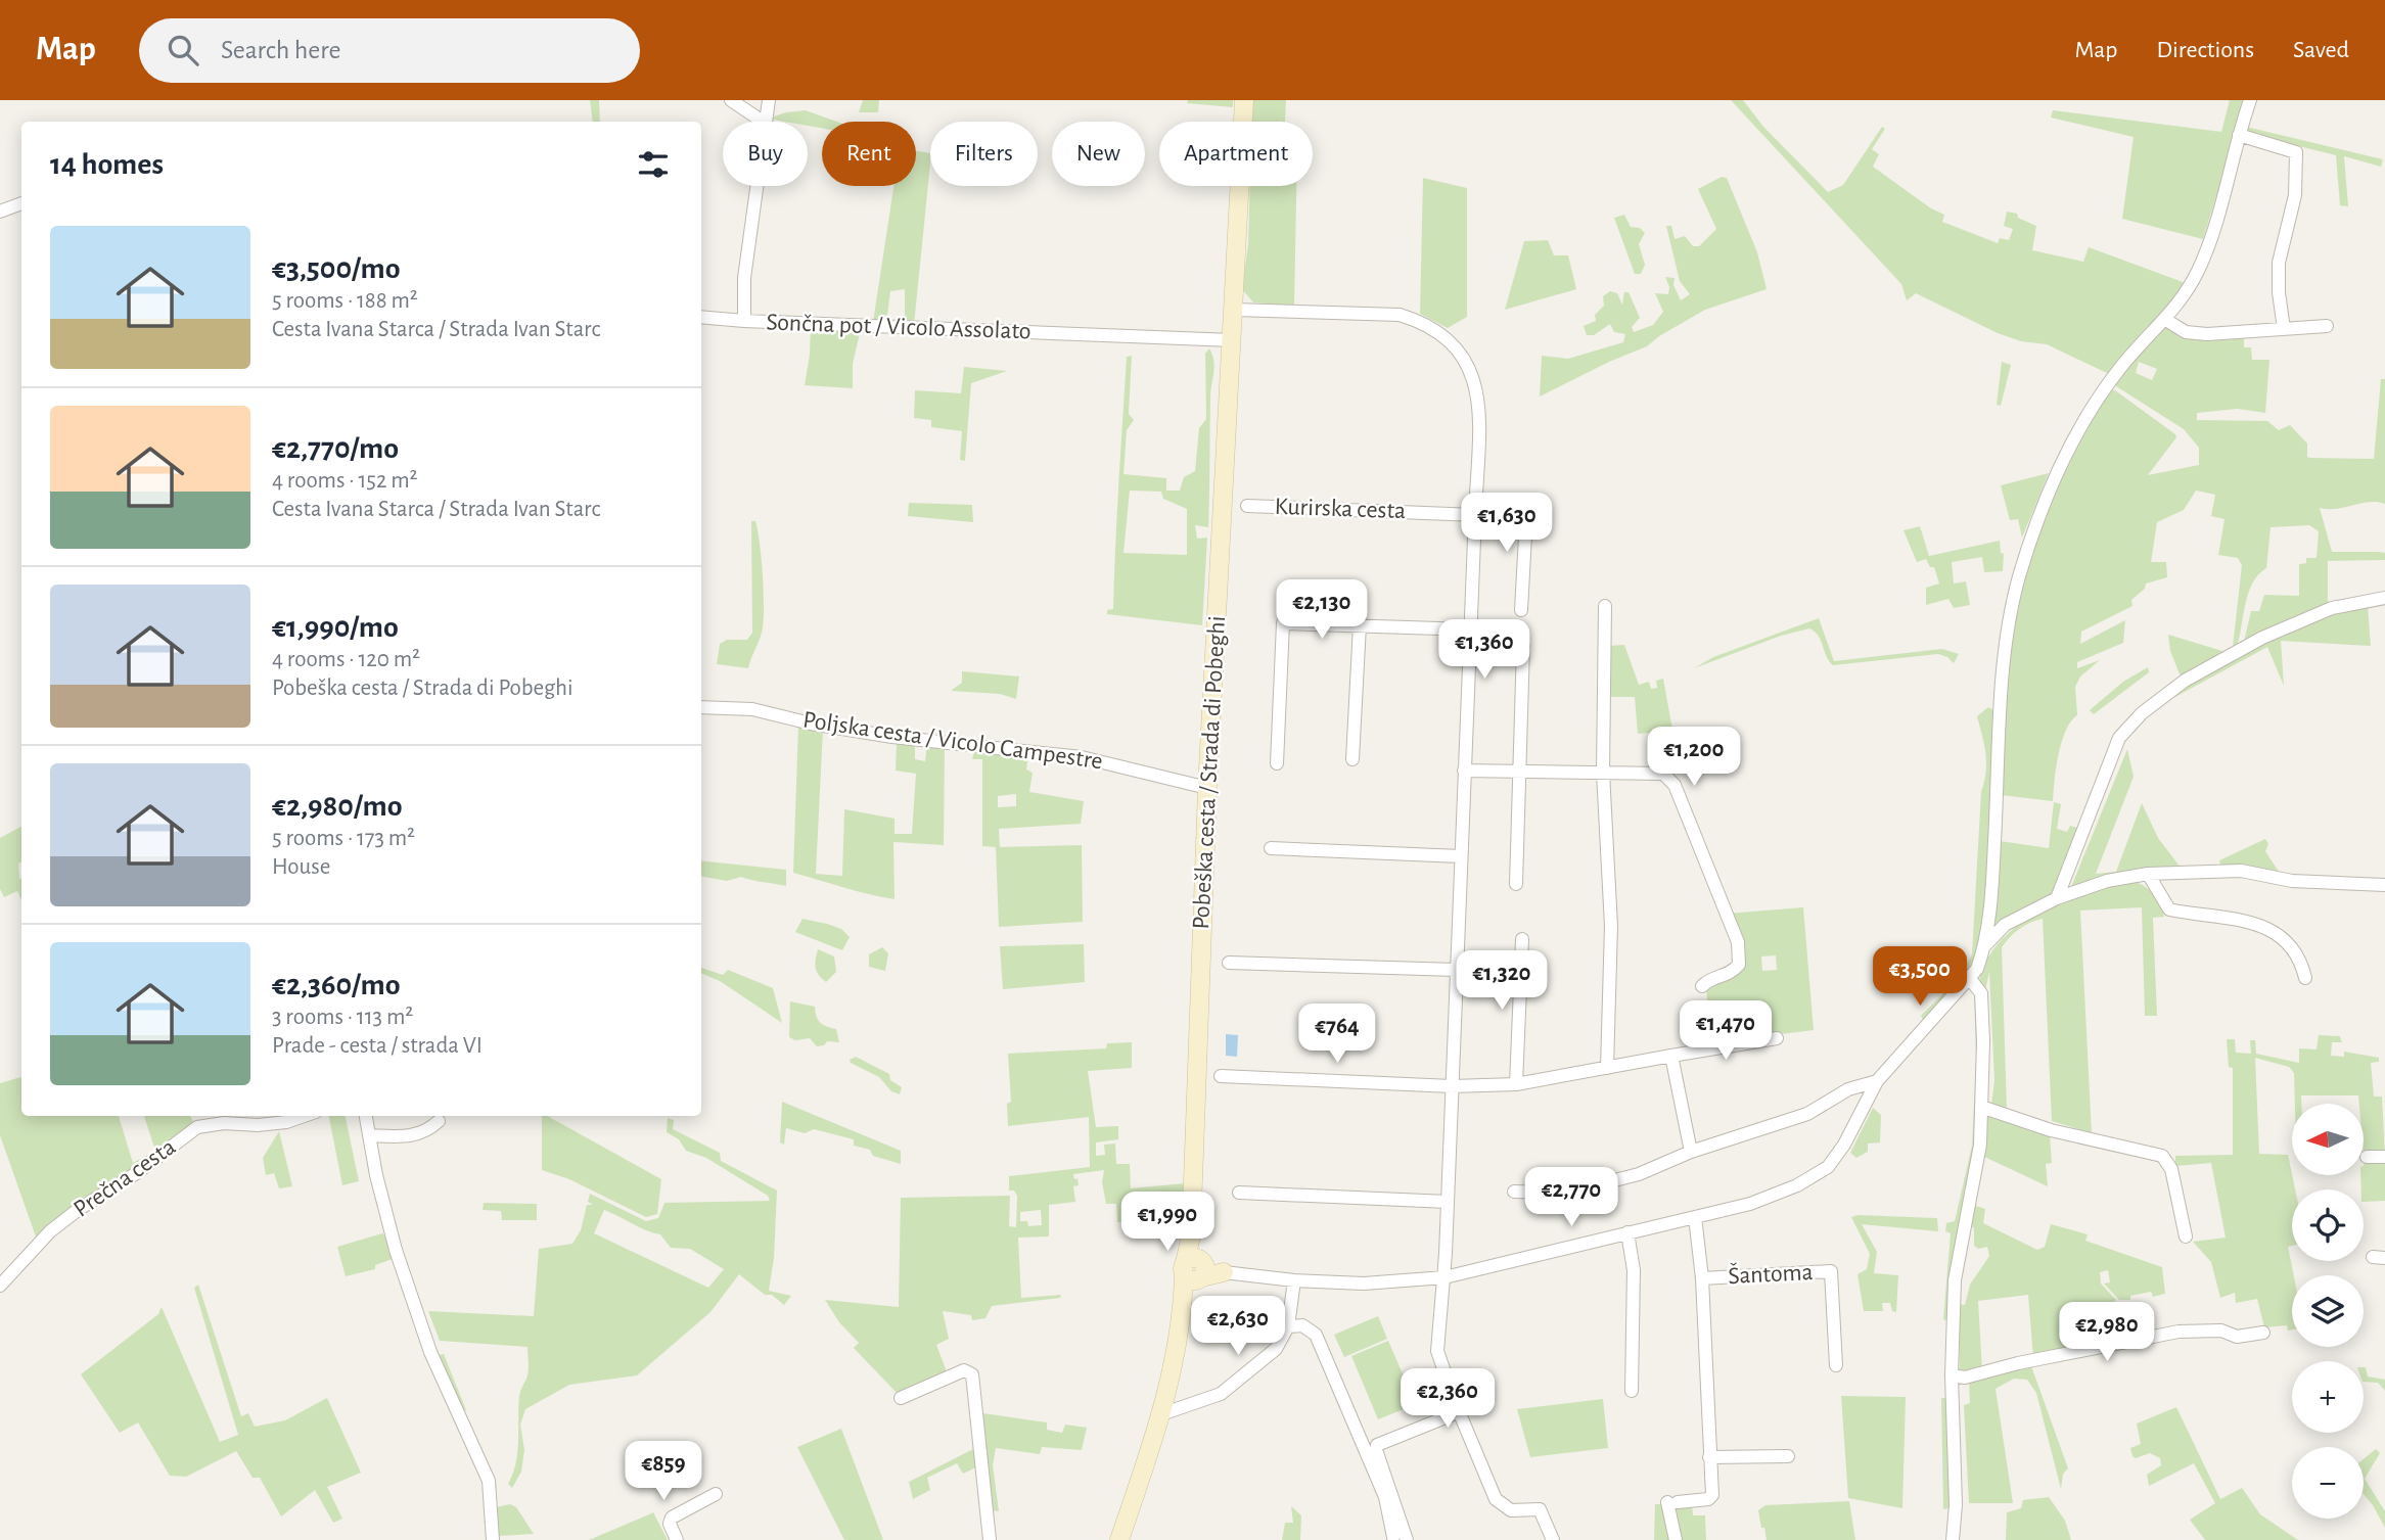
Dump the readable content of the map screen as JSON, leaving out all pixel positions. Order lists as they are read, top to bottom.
{
  "streets": {
    "street": [
      "Sončna pot / Vicolo Assolato",
      "Kurirska cesta",
      "Poljska cesta / Vicolo Campestre",
      "Pobeška cesta / Strada di Pobeghi",
      "Prečna cesta",
      "Šantoma"
    ]
  },
  "crossings": [
    ["Sončna pot / Vicolo Assolato", "Pobeška cesta / Strada di Pobeghi"],
    ["Poljska cesta / Vicolo Campestre", "Pobeška cesta / Strada di Pobeghi"]
  ],
  "north": "left",
  "page": {
    "header": "Map",
    "search": "Search here",
    "nav": ["Map", "Directions", "Saved"],
    "chip": [
      "Buy",
      "Rent",
      "Filters",
      "New",
      "Apartment"
    ],
    "heading": "14 homes",
    "list": [
      {
        "name": "€3,500/mo",
        "note": "5 rooms · 188 m² · Cesta Ivana Starca / Strada Ivan Starc"
      },
      {
        "name": "€2,770/mo",
        "note": "4 rooms · 152 m² · Cesta Ivana Starca / Strada Ivan Starc"
      },
      {
        "name": "€1,990/mo",
        "note": "4 rooms · 120 m² · Pobeška cesta / Strada di Pobeghi"
      },
      {
        "name": "€2,980/mo",
        "note": "5 rooms · 173 m² · House"
      },
      {
        "name": "€2,360/mo",
        "note": "3 rooms · 113 m² · Prade - cesta / strada VI"
      }
    ],
    "price": [
      "€1,630",
      "€2,130",
      "€1,360",
      "€1,200",
      "€3,500",
      "€1,320",
      "€1,470",
      "€764",
      "€2,770",
      "€1,990",
      "€2,630",
      "€2,980",
      "€2,360",
      "€859"
    ],
    "map_buttons": ["+", "−"]
  }
}
